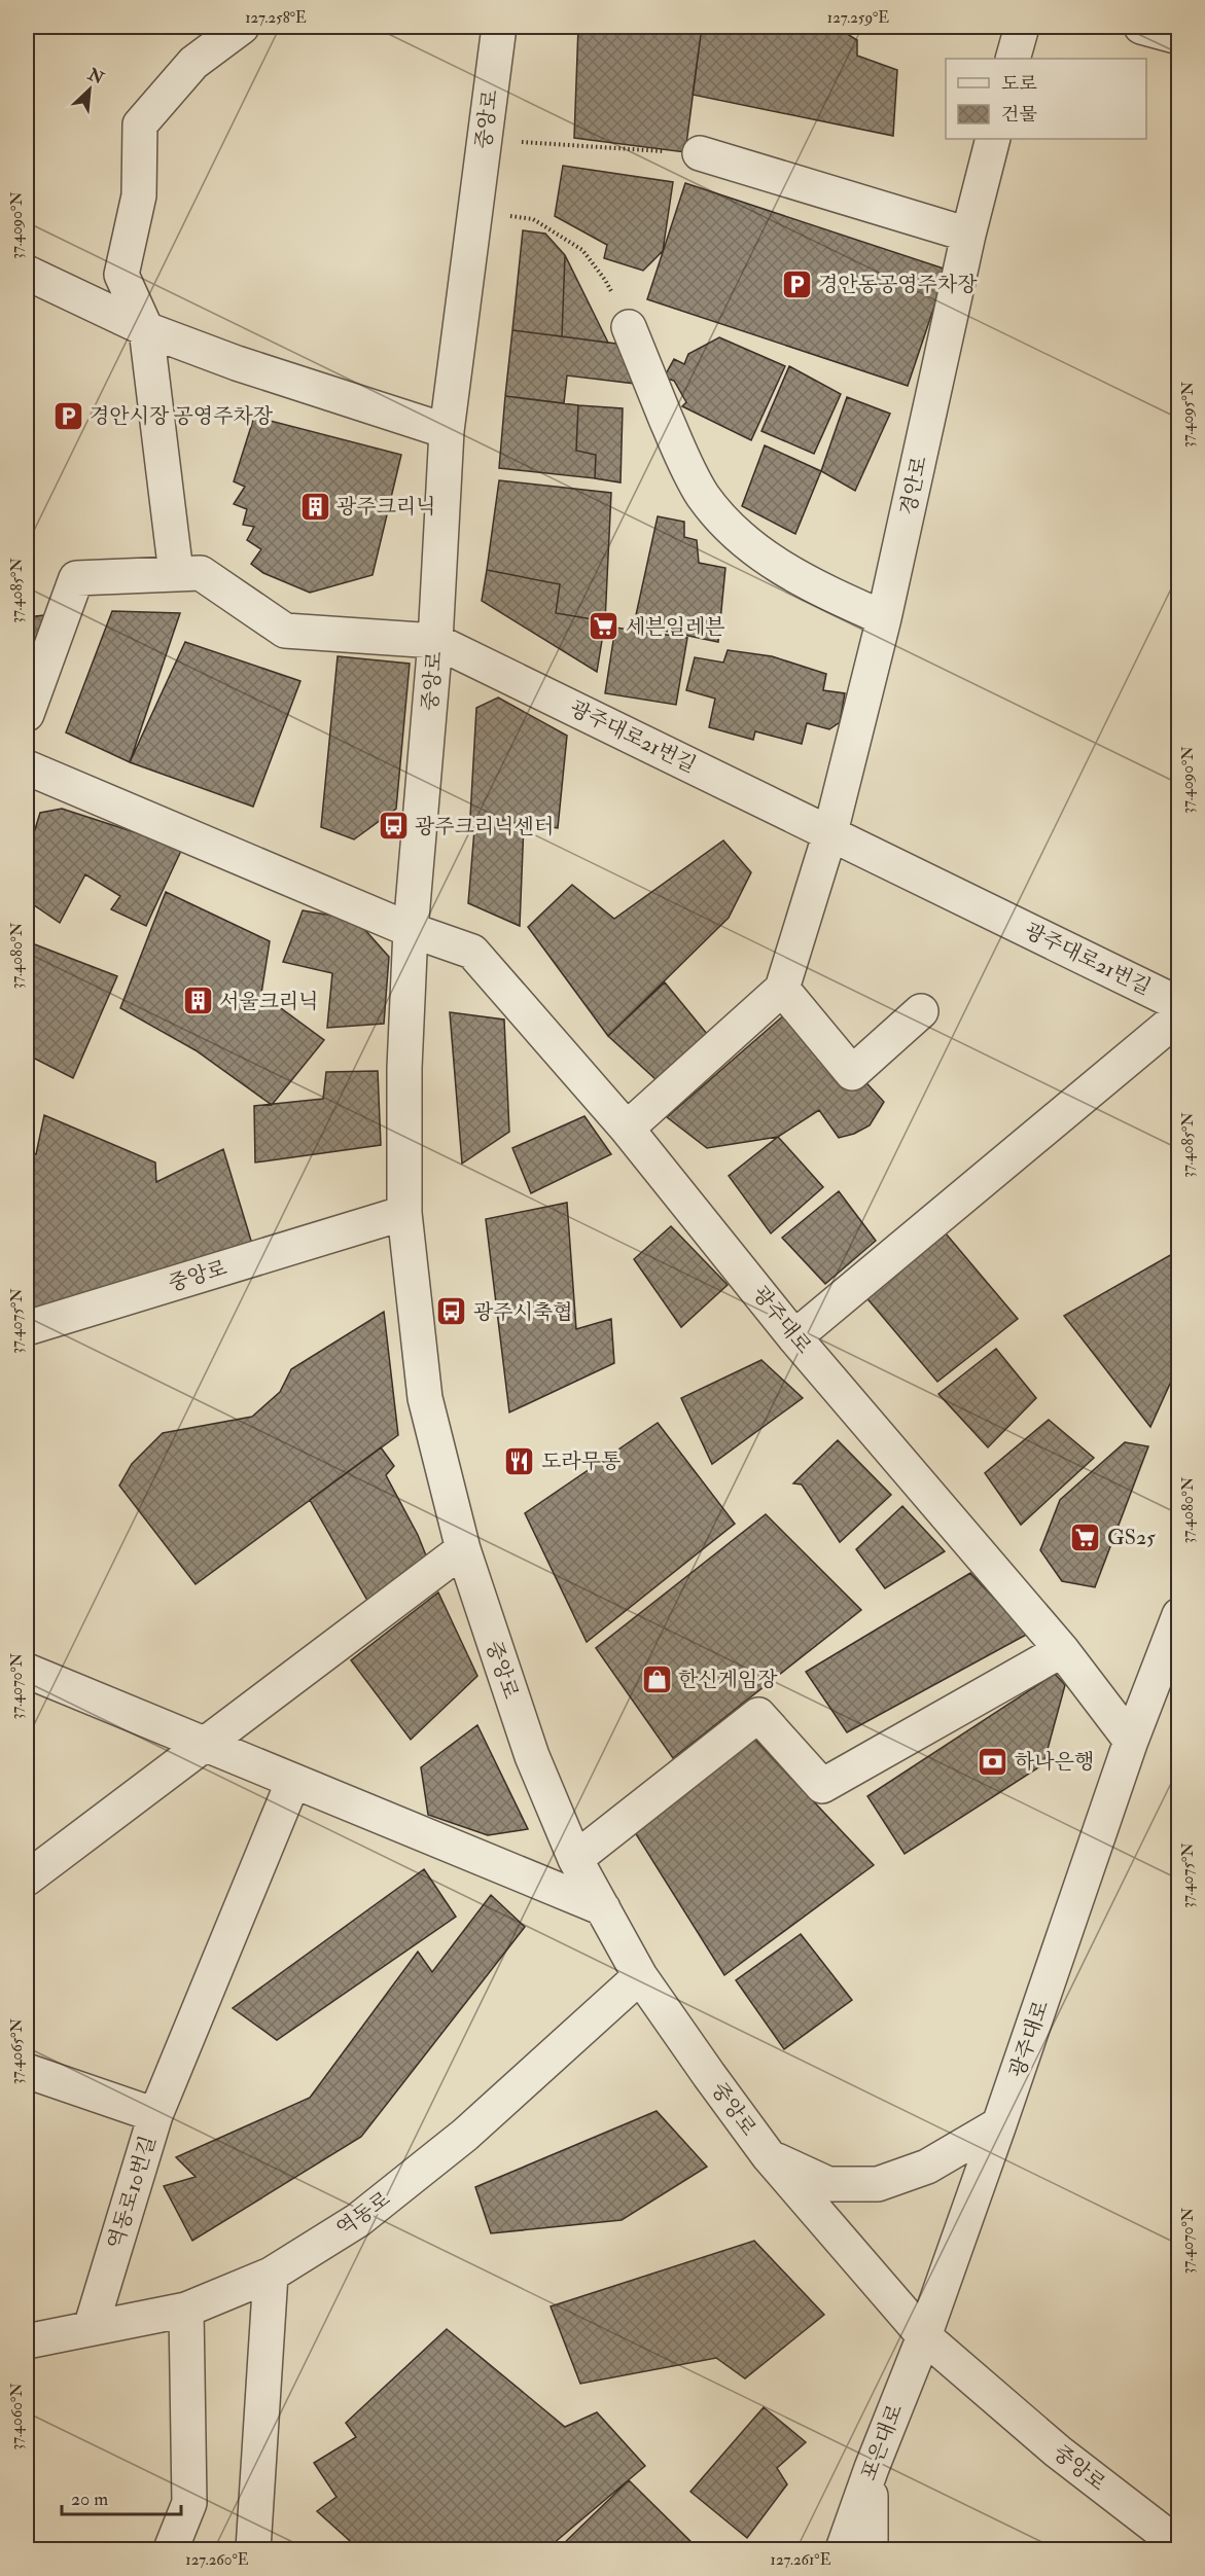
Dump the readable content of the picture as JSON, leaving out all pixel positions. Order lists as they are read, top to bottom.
{
  "streets": {
    "street": [
      "중앙로",
      "경안로",
      "광주대로21번길",
      "광주대로",
      "역동로10번길",
      "역동로",
      "포은대로"
    ]
  },
  "crossings": [
    ["중앙로", "광주대로21번길"],
    ["중앙로", "광주대로"],
    ["중앙로", "역동로"],
    ["중앙로", "포은대로"],
    ["경안로", "광주대로21번길"],
    ["광주대로", "포은대로"],
    ["역동로10번길", "역동로"]
  ],
  "places": {
    "parking": ["경안동공영주차장", "경안시장 공영주차장"],
    "building": ["광주크리닉", "서울크리닉"],
    "supermarket": ["세븐일레븐", "GS25"],
    "bus stop": ["광주크리닉센터", "광주시축협"],
    "restaurant": ["도라무통"],
    "shop": ["한신게임장"],
    "bank": ["하나은행"]
  },
  "legend": ["도로", "건물"],
  "scale_bar": "20 m",
  "north": "top right",
  "coordinates": [
    "127.258°E",
    "127.259°E",
    "37.4090°N",
    "37.4095°N",
    "37.4085°N",
    "37.4080°N",
    "37.4075°N",
    "37.4070°N",
    "37.4065°N",
    "37.4060°N",
    "127.260°E",
    "127.261°E"
  ]
}
